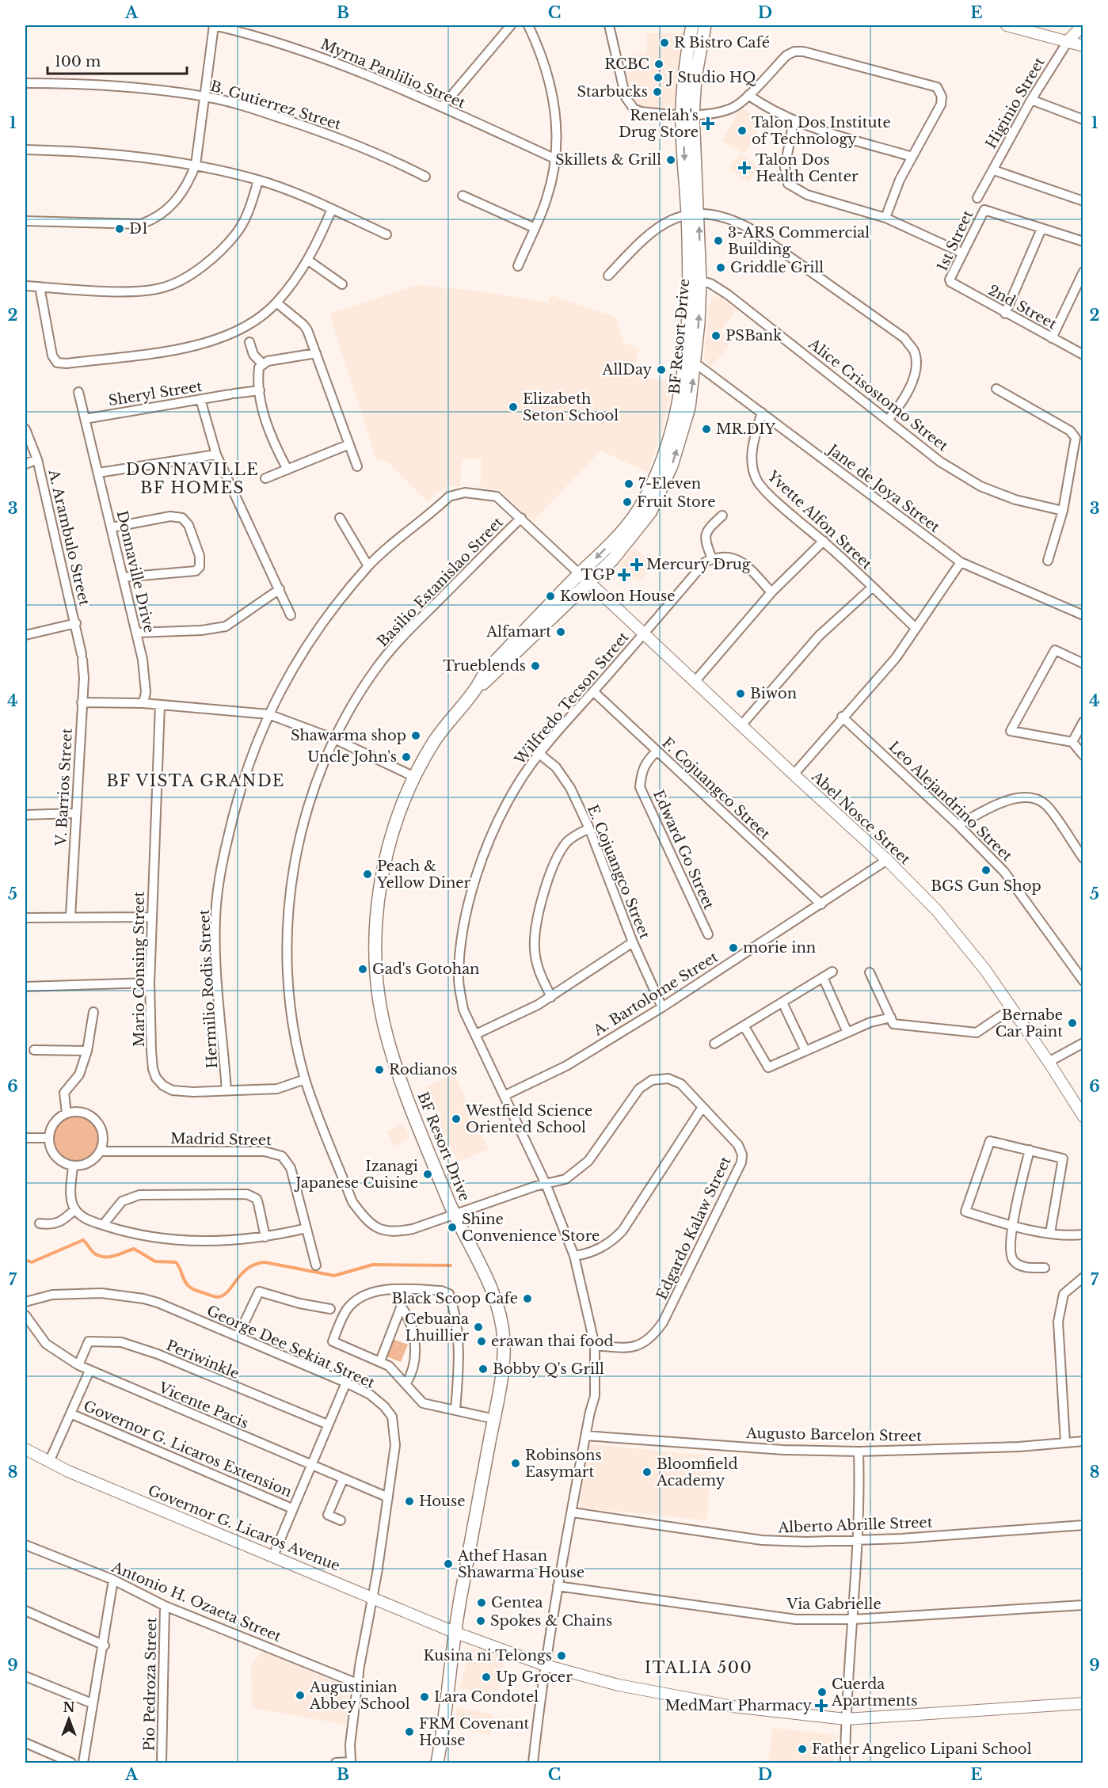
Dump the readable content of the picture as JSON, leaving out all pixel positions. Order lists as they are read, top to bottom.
{
  "streets": {
    "main road": ["BF Resort Drive"],
    "street": [
      "Myrna Panlilio Street",
      "Higinio Street",
      "B. Gutierrez Street",
      "1st Street",
      "2nd Street",
      "Sheryl Street",
      "Alice Crisostomo Street",
      "Jane de Joya Street",
      "Yvette Alfon Street",
      "A. Arambulo Street",
      "Donnaville Drive",
      "Basilio Estanislao Street",
      "Wilfredo Tecson Street",
      "V. Barrios Street",
      "F. Cojuangco Street",
      "Leo Alejandrino Street",
      "Abel Nosce Street",
      "Edward Go Street",
      "E. Cojuangco Street",
      "Mario Consing Street",
      "Hermilio Rodis Street",
      "A. Bartolome Street",
      "Madrid Street",
      "Edgardo Kalaw Street",
      "George Dee Sekiat Street",
      "Periwinkle",
      "Vicente Pacis",
      "Augusto Barcelon Street",
      "Governor G. Licaros Extension",
      "Alberto Abrille Street",
      "Governor G. Licaros Avenue",
      "Antonio H. Ozaeta Street",
      "Via Gabrielle",
      "Pio Pedroza Street"
    ]
  },
  "crossings": [
    ["1st Street", "2nd Street"],
    ["BF Resort Drive", "Alice Crisostomo Street"],
    ["BF Resort Drive", "Jane de Joya Street"],
    ["BF Resort Drive", "Basilio Estanislao Street"],
    ["BF Resort Drive", "Abel Nosce Street"],
    ["BF Resort Drive", "Hermilio Rodis Street"],
    ["BF Resort Drive", "Edgardo Kalaw Street"],
    ["BF Resort Drive", "Governor G. Licaros Avenue"],
    ["Sheryl Street", "Donnaville Drive"],
    ["Jane de Joya Street", "Yvette Alfon Street"],
    ["A. Arambulo Street", "V. Barrios Street"],
    ["Basilio Estanislao Street", "Mario Consing Street"],
    ["Basilio Estanislao Street", "Hermilio Rodis Street"],
    ["Basilio Estanislao Street", "Edgardo Kalaw Street"],
    ["Wilfredo Tecson Street", "F. Cojuangco Street"],
    ["Wilfredo Tecson Street", "Abel Nosce Street"],
    ["Wilfredo Tecson Street", "E. Cojuangco Street"],
    ["Wilfredo Tecson Street", "A. Bartolome Street"],
    ["Wilfredo Tecson Street", "Edgardo Kalaw Street"],
    ["Wilfredo Tecson Street", "Augusto Barcelon Street"],
    ["Wilfredo Tecson Street", "Alberto Abrille Street"],
    ["Wilfredo Tecson Street", "Governor G. Licaros Avenue"],
    ["Wilfredo Tecson Street", "Via Gabrielle"],
    ["F. Cojuangco Street", "Edward Go Street"],
    ["F. Cojuangco Street", "A. Bartolome Street"],
    ["Abel Nosce Street", "Hermilio Rodis Street"],
    ["Abel Nosce Street", "A. Bartolome Street"],
    ["E. Cojuangco Street", "A. Bartolome Street"],
    ["Mario Consing Street", "Hermilio Rodis Street"],
    ["George Dee Sekiat Street", "Vicente Pacis"],
    ["George Dee Sekiat Street", "Governor G. Licaros Avenue"],
    ["George Dee Sekiat Street", "Antonio H. Ozaeta Street"],
    ["Periwinkle", "Vicente Pacis"],
    ["Antonio H. Ozaeta Street", "Pio Pedroza Street"]
  ],
  "districts": ["DONNAVILLE BF HOMES", "BF VISTA GRANDE", "ITALIA 500"],
  "places": {
    "other": [
      "R Bistro Café",
      "RCBC",
      "J Studio HQ",
      "Starbucks",
      "Talon Dos Institute of Technology",
      "Skillets & Grill",
      "D1",
      "3-ARS Commercial Building",
      "Griddle Grill",
      "PSBank",
      "AllDay",
      "Elizabeth Seton School",
      "MR.DIY",
      "7-Eleven",
      "Fruit Store",
      "Kowloon House",
      "Alfamart",
      "Trueblends",
      "Biwon",
      "Shawarma shop",
      "Uncle John's",
      "BGS Gun Shop",
      "Peach & Yellow Diner",
      "morie inn",
      "Gad's Gotohan",
      "Bernabe Car Paint",
      "Rodianos",
      "Westfield Science Oriented School",
      "Izanagi Japanese Cuisine",
      "Shine Convenience Store",
      "Black Scoop Cafe",
      "Cebuana Lhuillier",
      "erawan thai food",
      "Bobby Q's Grill",
      "Robinsons Easymart",
      "Bloomfield Academy",
      "House",
      "Athef Hasan Shawarma House",
      "Gentea",
      "Spokes & Chains",
      "Kusina ni Telongs",
      "Up Grocer",
      "Cuerda Apartments",
      "Augustinian Abbey School",
      "Lara Condotel",
      "FRM Covenant House",
      "Father Angelico Lipani School"
    ],
    "health": [
      "Renelah's Drug Store",
      "Talon Dos Health Center",
      "Mercury Drug",
      "TGP",
      "MedMart Pharmacy"
    ]
  },
  "scale_bar": "100 m",
  "north": "top",
  "grid": {
    "columns": [
      "A",
      "B",
      "C",
      "D",
      "E"
    ],
    "rows": [
      "1",
      "2",
      "3",
      "4",
      "5",
      "6",
      "7",
      "8",
      "9"
    ]
  }
}
